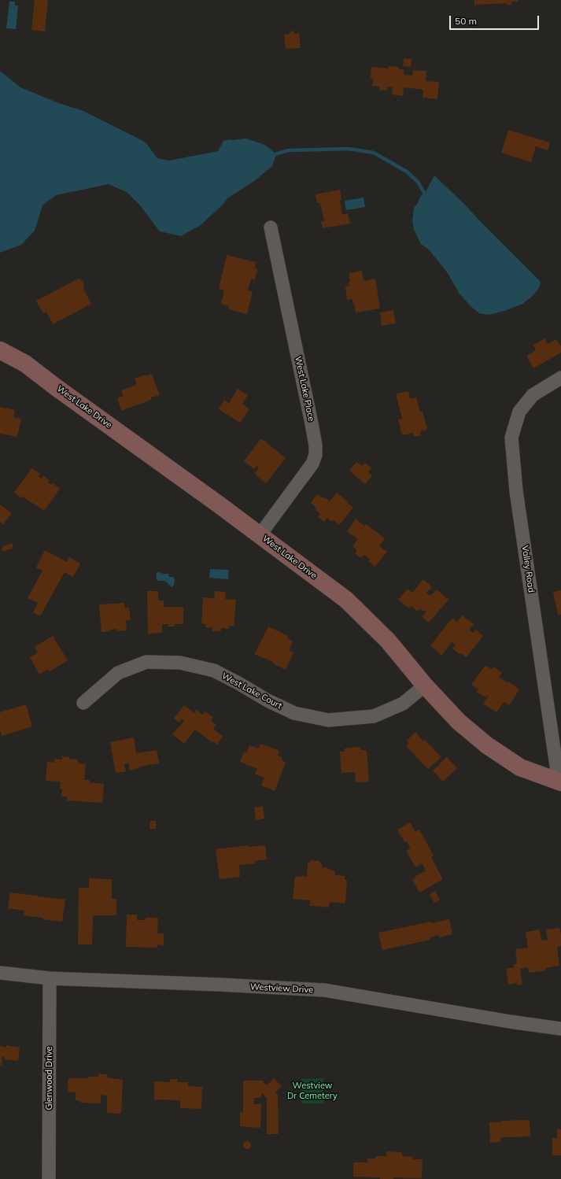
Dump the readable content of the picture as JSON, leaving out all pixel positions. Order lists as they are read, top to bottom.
{
  "streets": {
    "main road": ["West Lake Drive"],
    "street": [
      "West Lake Place",
      "Valley Road",
      "West Lake Court",
      "Westview Drive",
      "Glenwood Drive"
    ]
  },
  "crossings": [
    ["West Lake Place", "West Lake Drive"],
    ["West Lake Drive", "Valley Road"],
    ["West Lake Drive", "West Lake Court"],
    ["Westview Drive", "Glenwood Drive"]
  ],
  "parks": ["Westview Dr Cemetery"],
  "scale_bar": "50 m"
}
